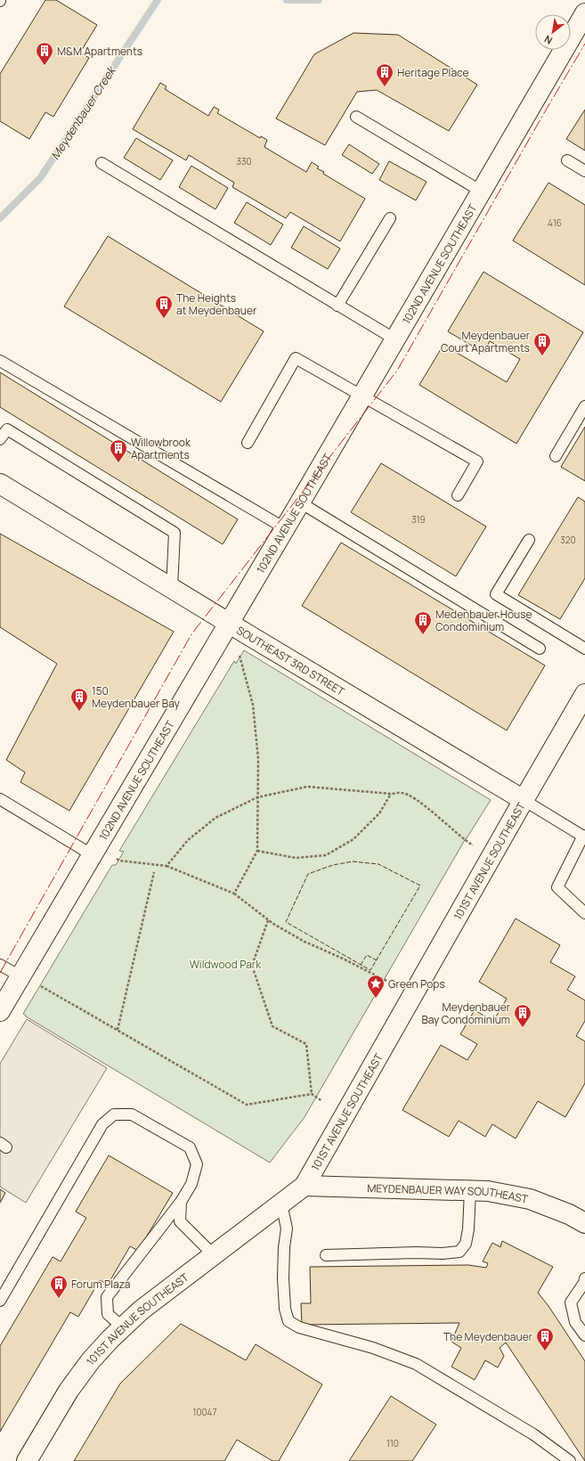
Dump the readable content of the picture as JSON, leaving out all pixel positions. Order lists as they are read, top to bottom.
{
  "streets": {
    "street": [
      "102ND AVENUE SOUTHEAST",
      "SOUTHEAST 3RD STREET",
      "101ST AVENUE SOUTHEAST",
      "MEYDENBAUER WAY SOUTHEAST"
    ]
  },
  "crossings": [
    ["102ND AVENUE SOUTHEAST", "SOUTHEAST 3RD STREET"],
    ["SOUTHEAST 3RD STREET", "101ST AVENUE SOUTHEAST"],
    ["101ST AVENUE SOUTHEAST", "MEYDENBAUER WAY SOUTHEAST"]
  ],
  "water": ["Meydenbauer Creek"],
  "parks": ["Wildwood Park"],
  "places": {
    "building": [
      "M&M Apartments",
      "Heritage Place",
      "The Heights at Meydenbauer",
      "Meydenbauer Court Apartments",
      "Willowbrook Apartments",
      "Medenbauer House Condominium",
      "150 Meydenbauer Bay",
      "Meydenbauer Bay Condominium",
      "Forum Plaza",
      "The Meydenbauer"
    ],
    "place": ["Green Pops"]
  },
  "house_numbers": [
    "330",
    "416",
    "319",
    "320",
    "10047",
    "110"
  ],
  "north": "bottom left"
}
